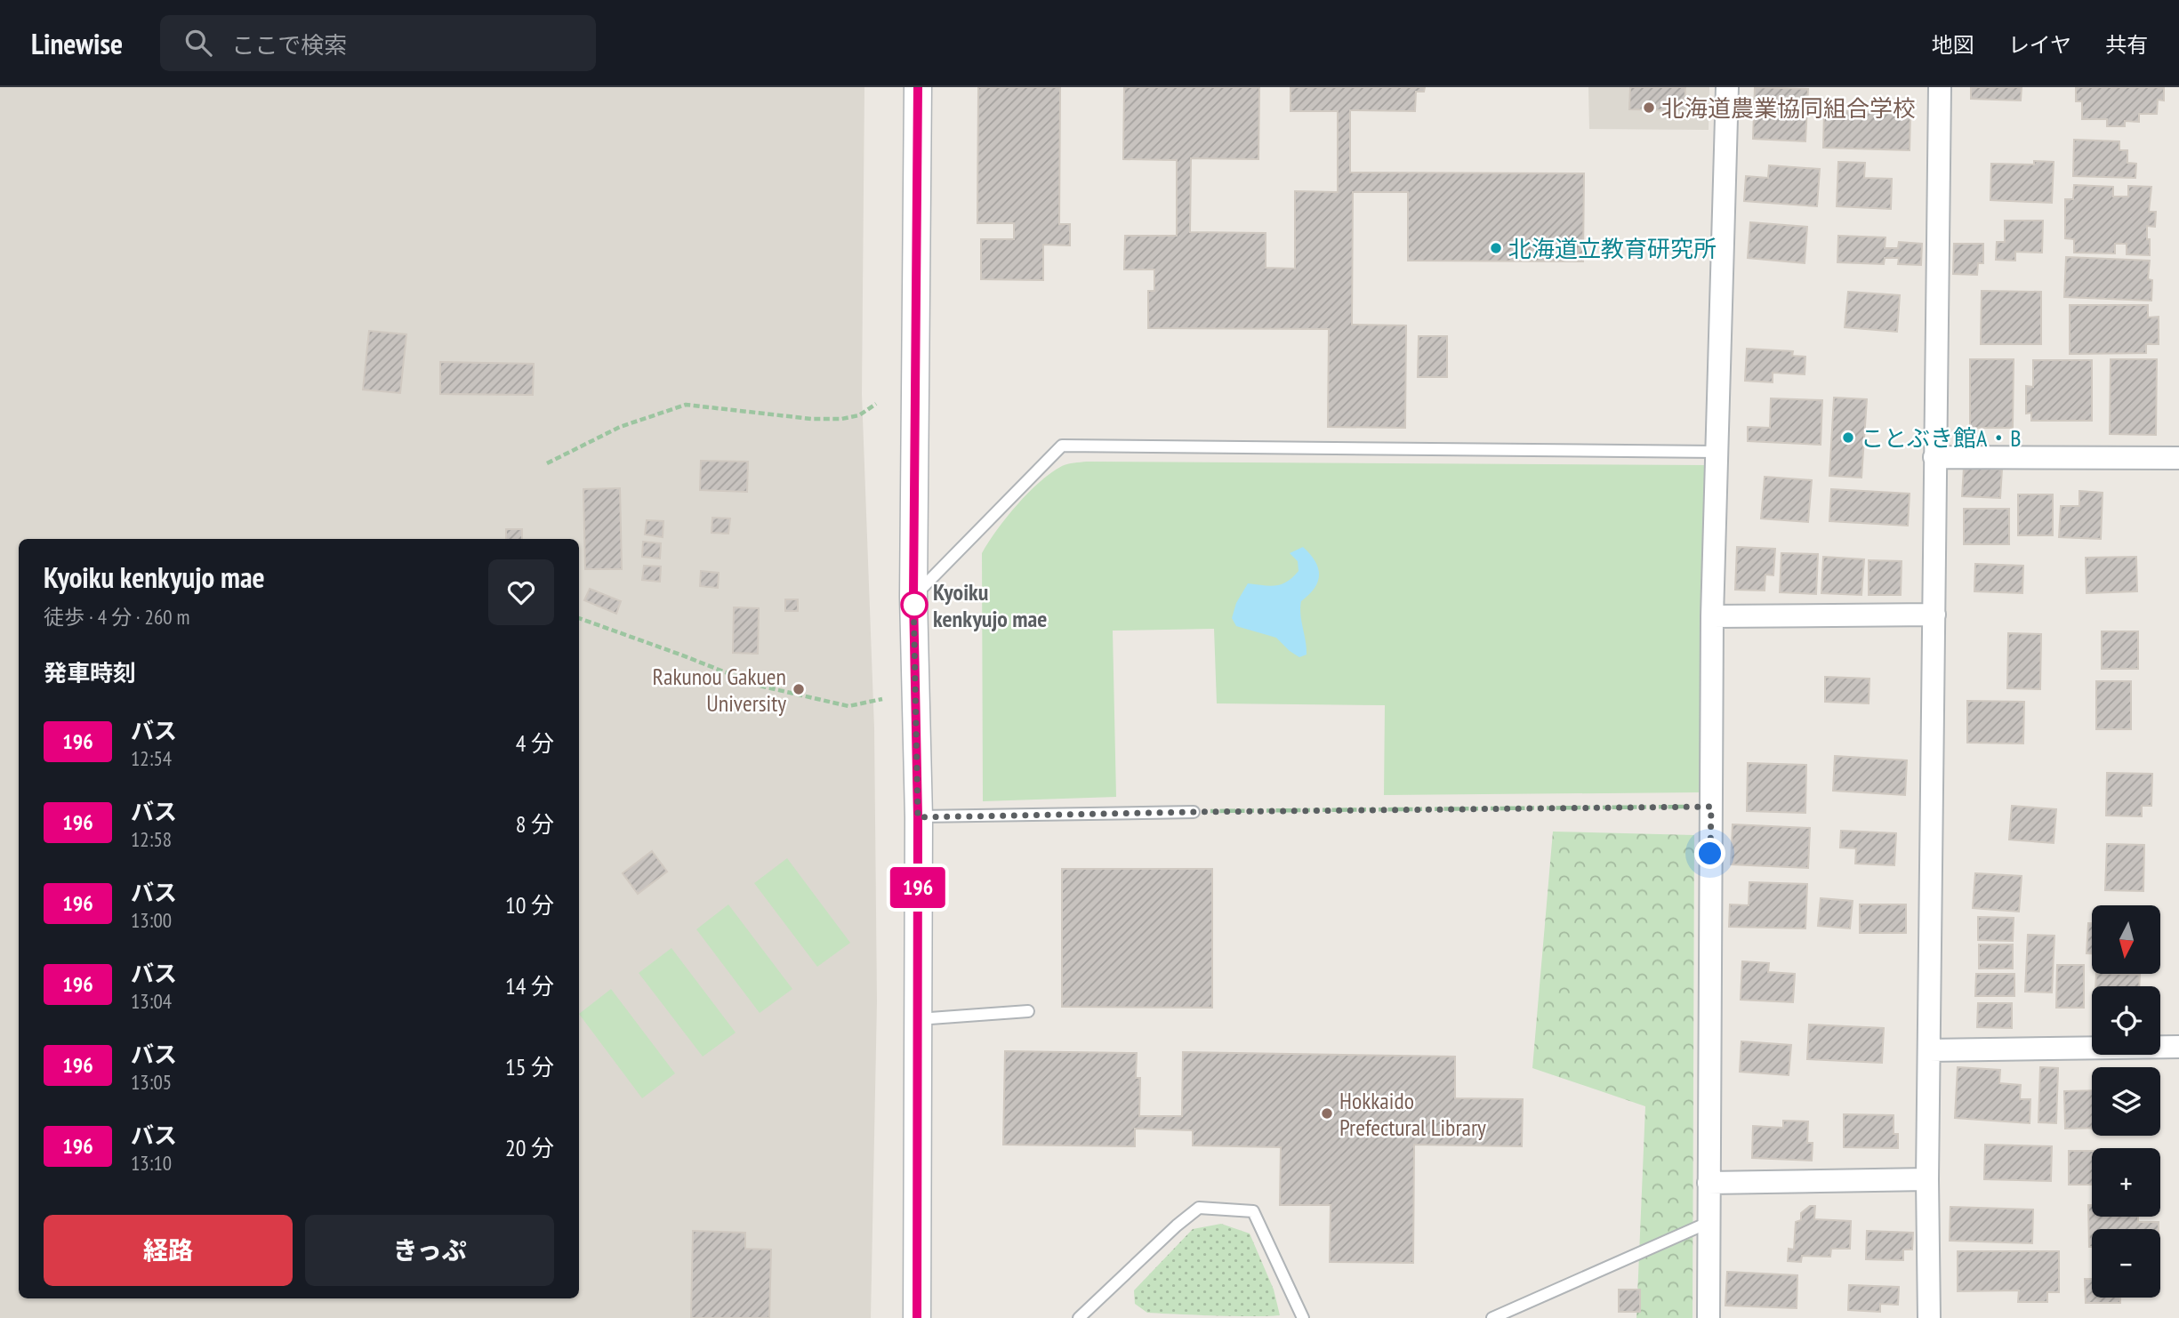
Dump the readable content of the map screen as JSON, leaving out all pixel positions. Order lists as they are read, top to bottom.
{
  "places": [
    "北海道農業協同組合学校",
    "北海道立教育研究所",
    "ことぶき館A・B",
    "Kyoiku kenkyujo mae",
    "Rakunou Gakuen University",
    "Hokkaido Prefectural Library"
  ],
  "lines": ["bus line 196"],
  "north": "bottom",
  "page": {
    "header": "Linewise",
    "search": "ここで検索",
    "nav": ["地図", "レイヤ", "共有"],
    "on_map": "196",
    "heading": [
      ["Kyoiku kenkyujo mae", "徒歩 · 4 分 · 260 m"],
      "発車時刻"
    ],
    "list": [
      {
        "mark": "196",
        "name": "バス",
        "note": "12:54",
        "value": "4 分"
      },
      {
        "mark": "196",
        "name": "バス",
        "note": "12:58",
        "value": "8 分"
      },
      {
        "mark": "196",
        "name": "バス",
        "note": "13:00",
        "value": "10 分"
      },
      {
        "mark": "196",
        "name": "バス",
        "note": "13:04",
        "value": "14 分"
      },
      {
        "mark": "196",
        "name": "バス",
        "note": "13:05",
        "value": "15 分"
      },
      {
        "mark": "196",
        "name": "バス",
        "note": "13:10",
        "value": "20 分"
      }
    ],
    "map_buttons": ["+", "−"],
    "buttons": ["経路", "きっぷ"]
  }
}
